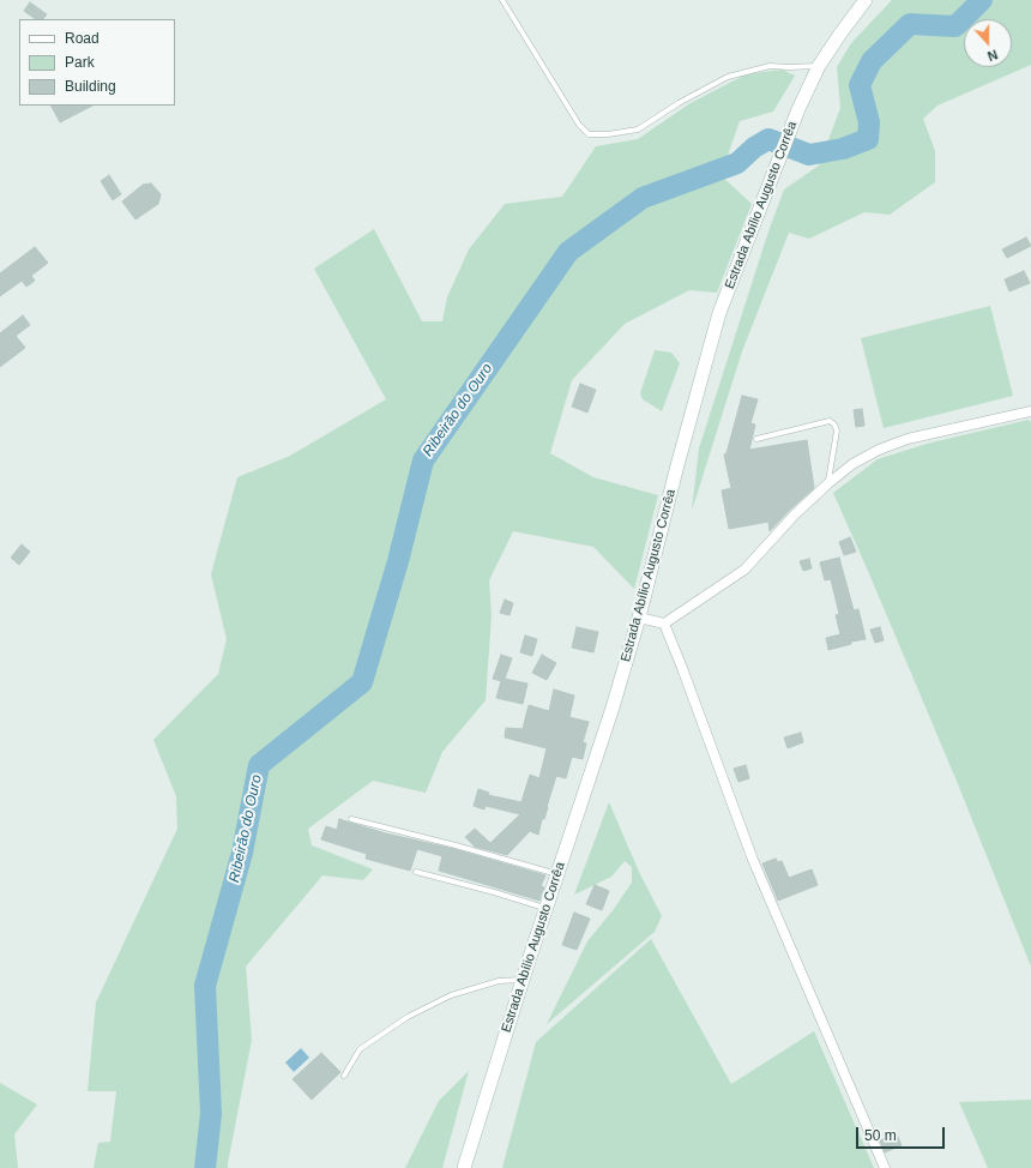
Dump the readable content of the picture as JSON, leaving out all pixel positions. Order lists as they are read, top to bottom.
{
  "streets": {
    "main road": ["Estrada Abílio Augusto Corrêa"]
  },
  "water": ["Ribeirão do Ouro"],
  "legend": ["Road", "Park", "Building"],
  "scale_bar": "50 m",
  "north": "bottom"
}
